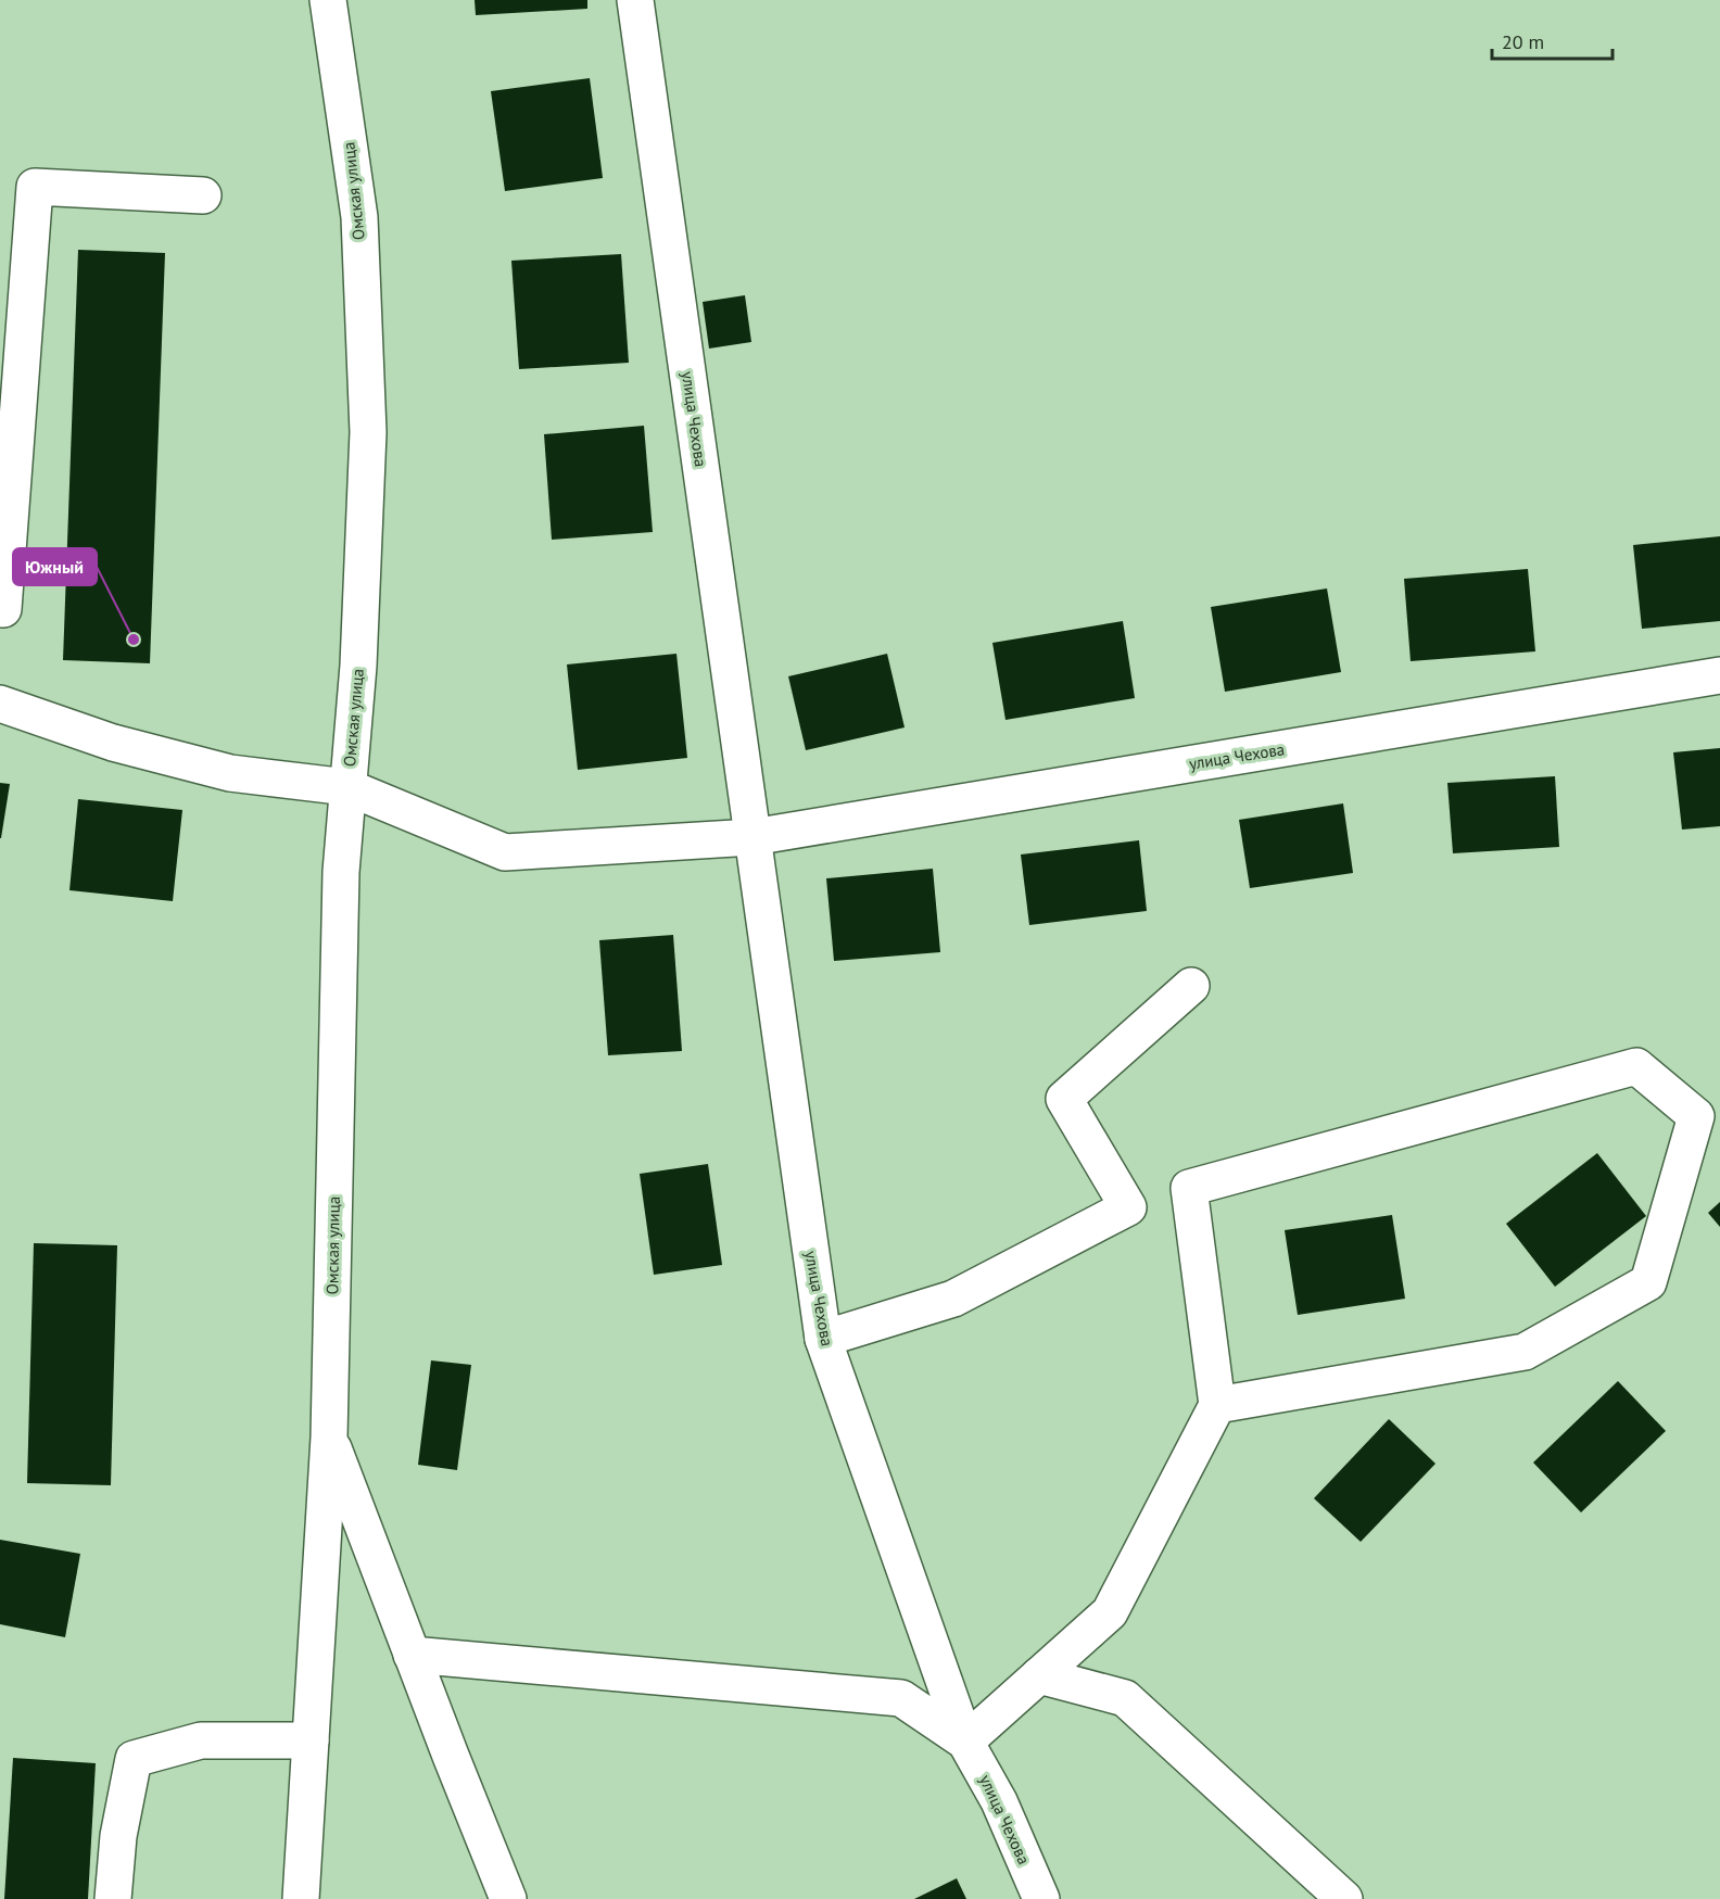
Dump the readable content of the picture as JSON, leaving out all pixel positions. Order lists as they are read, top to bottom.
{
  "streets": {
    "street": ["Омская улица", "улица Чехова"]
  },
  "places": ["Южный"],
  "scale_bar": "20 m"
}
